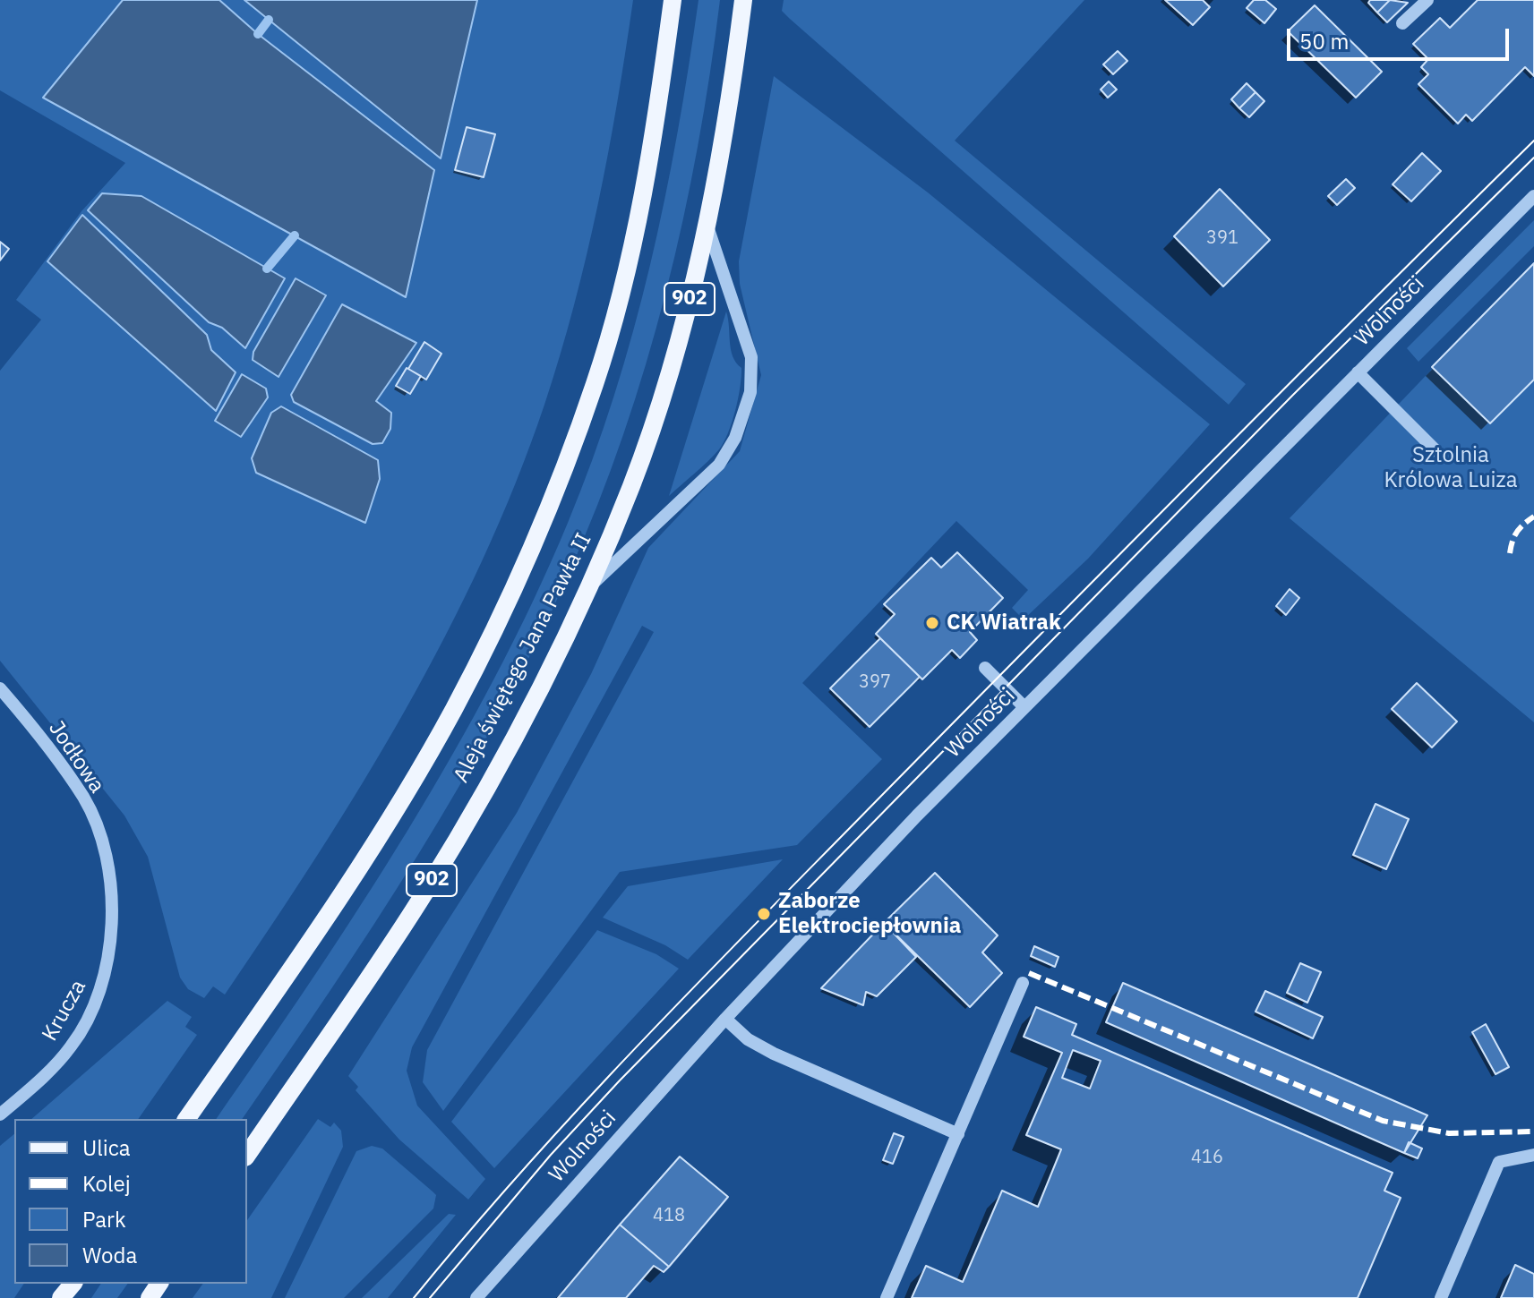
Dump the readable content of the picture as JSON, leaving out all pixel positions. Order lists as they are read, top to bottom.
{
  "streets": {
    "main road": ["902", "Aleja świętego Jana Pawła II"],
    "street": ["Wolności", "Jodłowa", "Krucza"]
  },
  "crossings": [
    ["Jodłowa", "Krucza"]
  ],
  "parks": ["Sztolnia Królowa Luiza"],
  "places": ["CK Wiatrak", "Zaborze Elektrociepłownia"],
  "house_numbers": [
    "391",
    "397",
    "416",
    "418"
  ],
  "legend": [
    "Ulica",
    "Kolej",
    "Park",
    "Woda"
  ],
  "scale_bar": "50 m"
}
